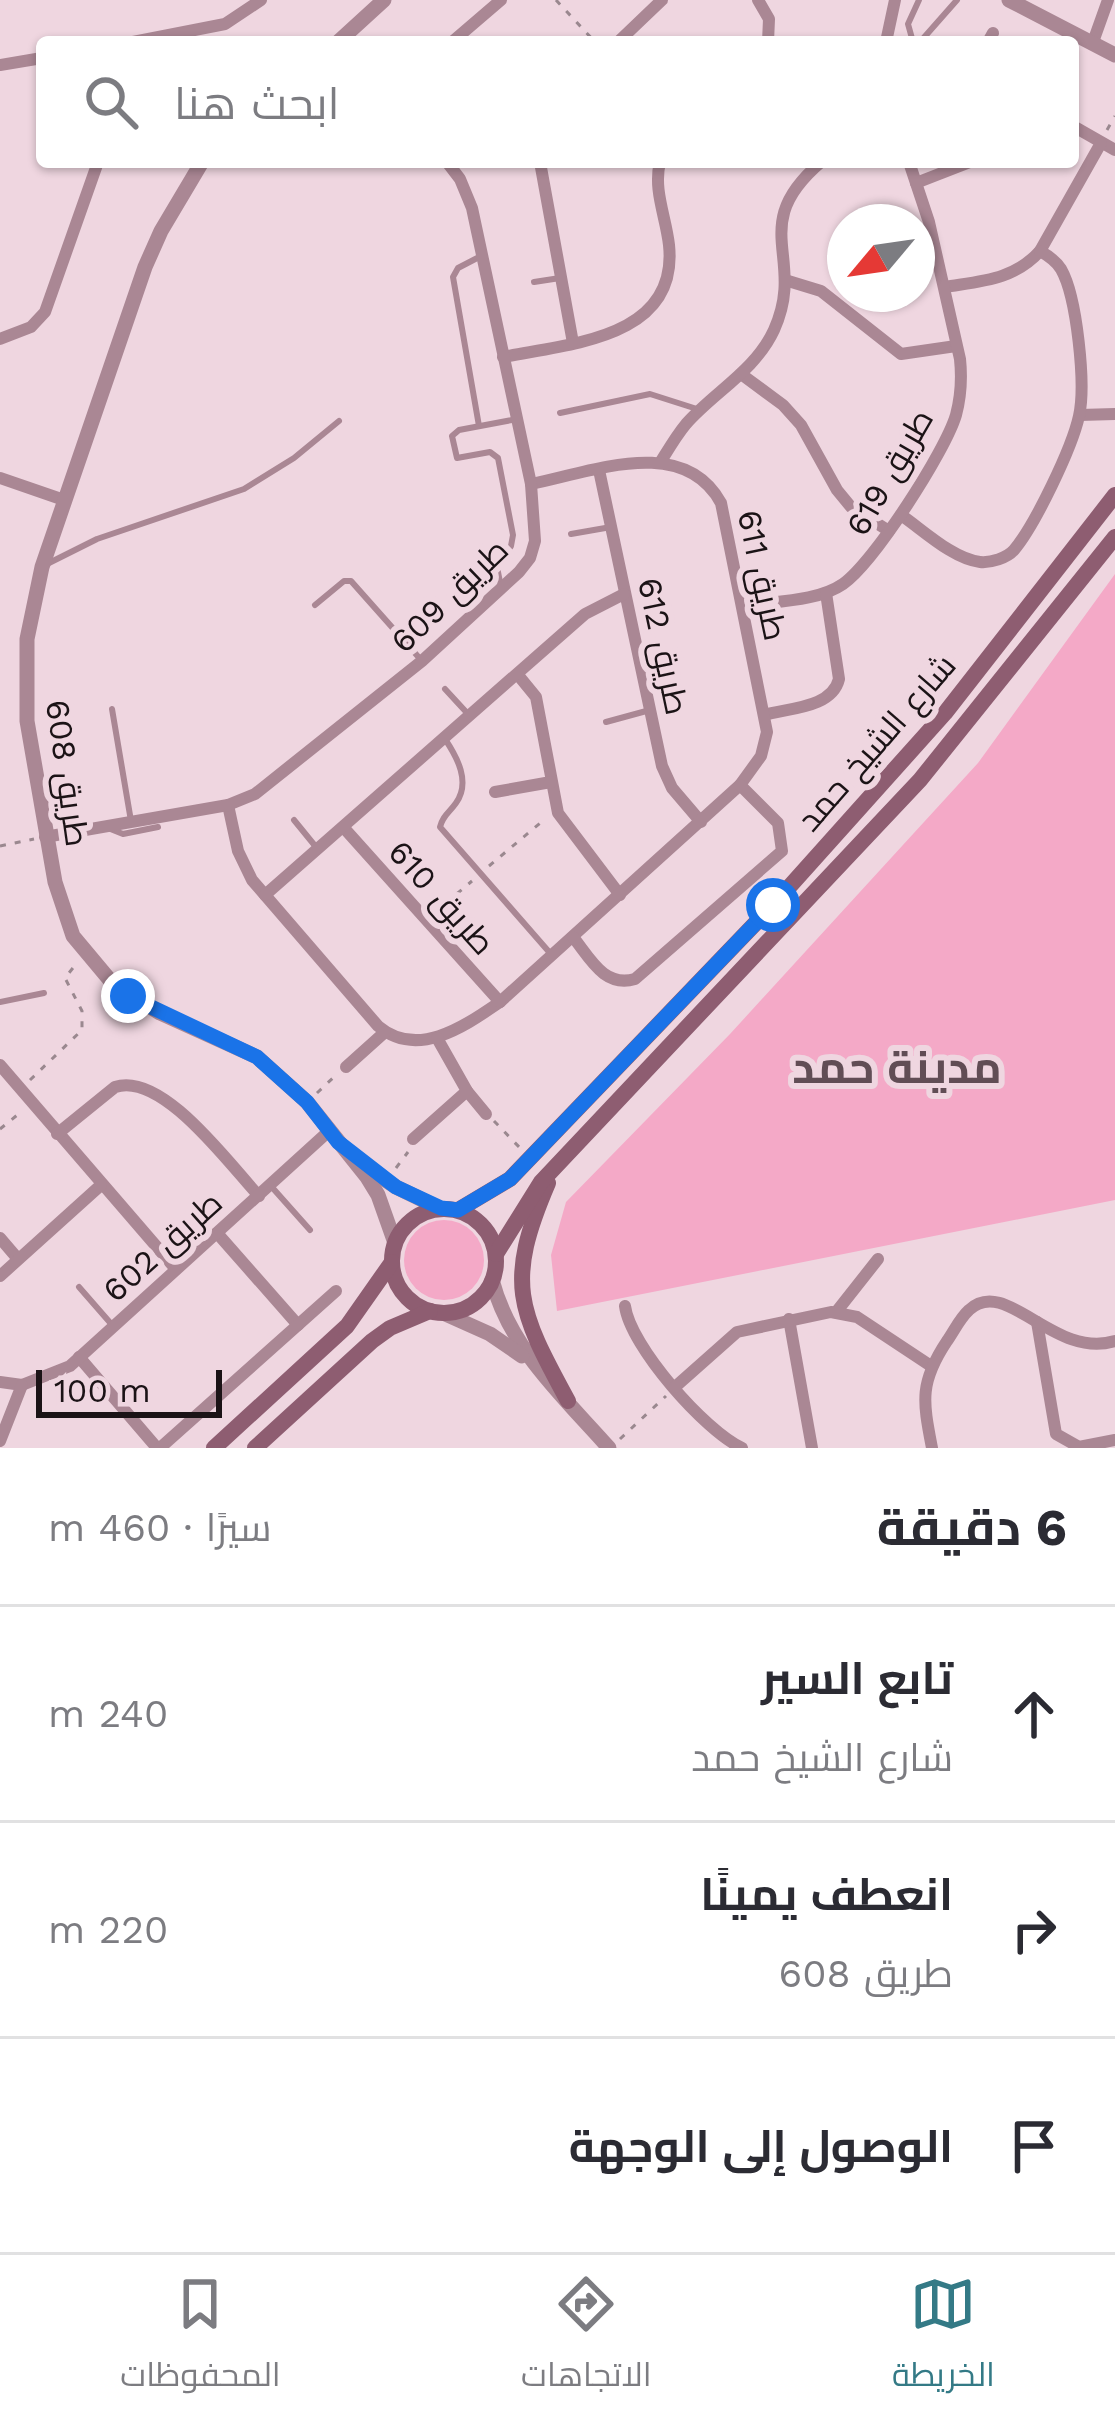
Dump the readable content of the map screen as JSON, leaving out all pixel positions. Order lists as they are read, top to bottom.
{
  "streets": {
    "main road": ["شارع الشيخ حمد"],
    "street": [
      "طريق 619",
      "طريق 611",
      "طريق 609",
      "طريق 612",
      "طريق 608",
      "طريق 610",
      "طريق 602"
    ]
  },
  "crossings": [
    ["طريق 611", "طريق 612"],
    ["طريق 611", "طريق 610"],
    ["طريق 609", "طريق 608"],
    ["طريق 612", "طريق 610"],
    ["شارع الشيخ حمد", "طريق 608"],
    ["طريق 608", "طريق 602"]
  ],
  "districts": ["مدينة حمد"],
  "scale_bar": "100 m",
  "north": "bottom left",
  "page": {
    "search": "ابحث هنا",
    "scale": "100 m",
    "heading": ["6 دقيقة", "سيرًا · 460 m"],
    "list": [
      ["تابع السير", "شارع الشيخ حمد", "240 m"],
      ["انعطف يمينًا", "طريق 608", "220 m"],
      "الوصول إلى الوجهة"
    ],
    "nav": ["الخريطة", "الاتجاهات", "المحفوظات"]
  }
}
